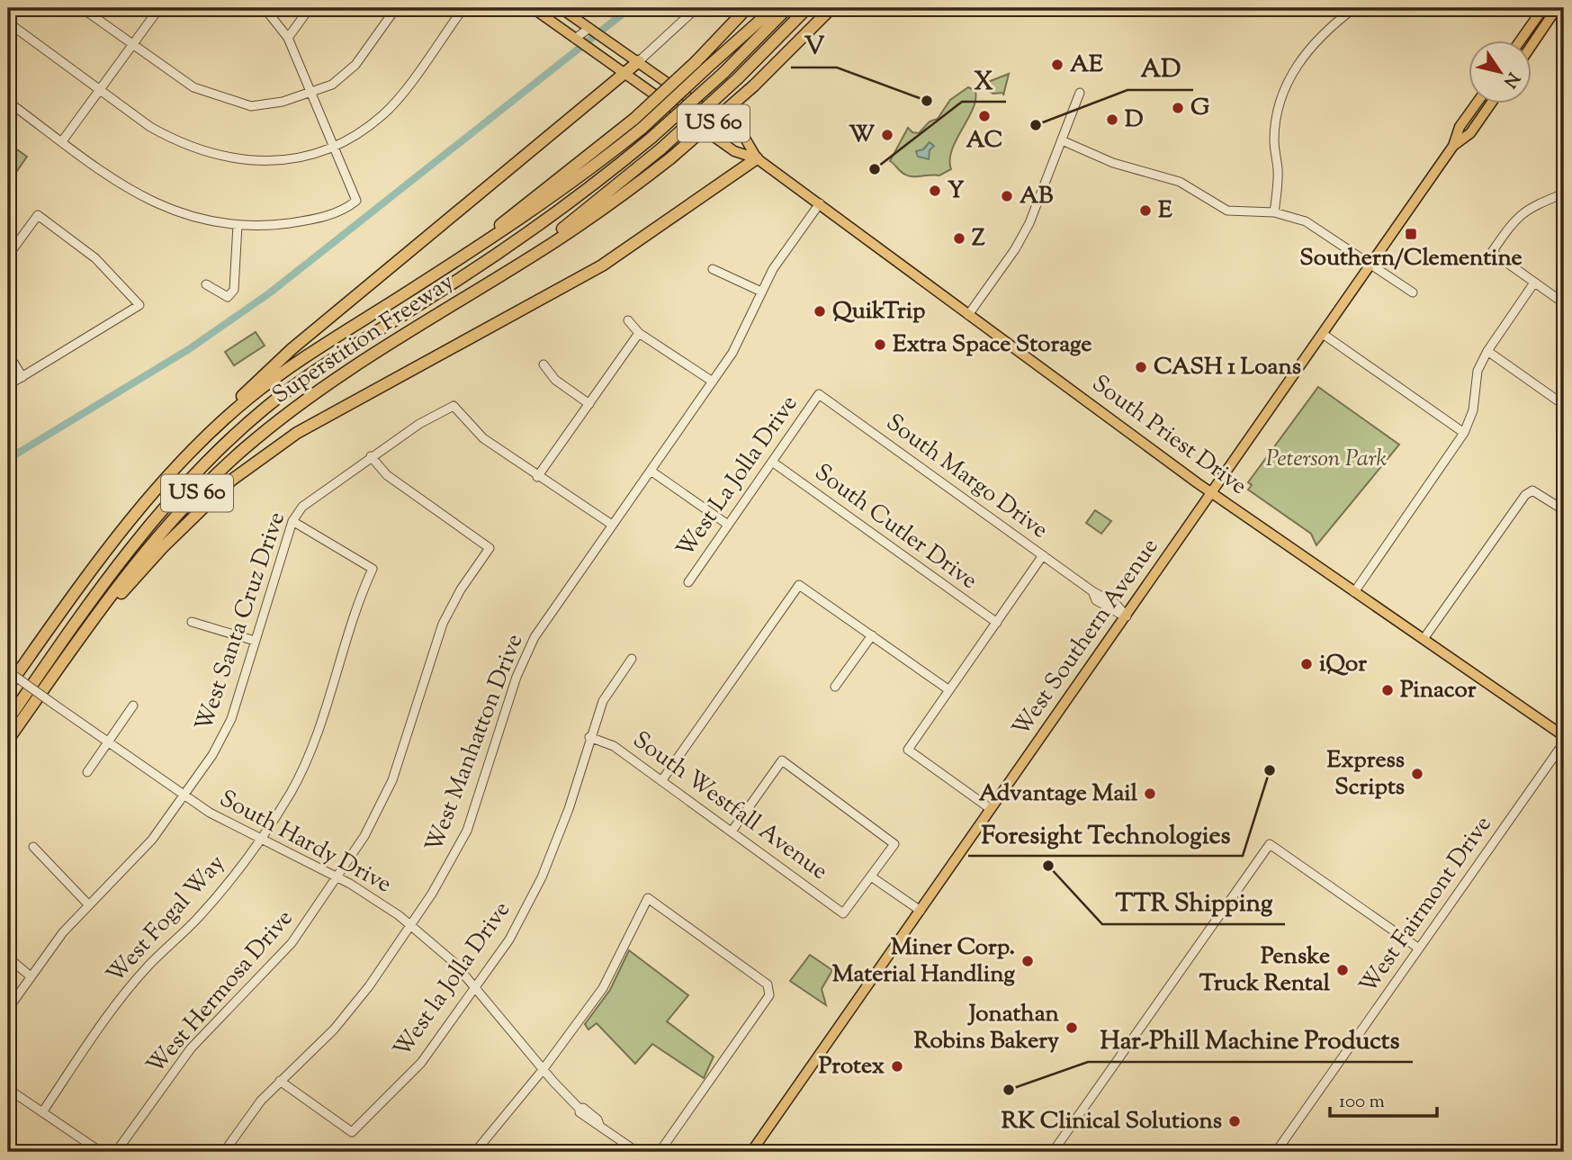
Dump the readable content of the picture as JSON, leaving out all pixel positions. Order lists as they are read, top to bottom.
{
  "streets": {
    "highway": ["US 60", "Superstition Freeway"],
    "main road": ["South Priest Drive", "West Southern Avenue"],
    "street": [
      "West La Jolla Drive",
      "South Margo Drive",
      "South Cutler Drive",
      "West Santa Cruz Drive",
      "West Manhatton Drive",
      "South Westfall Avenue",
      "South Hardy Drive",
      "West Fairmont Drive",
      "West Fogal Way",
      "West la Jolla Drive",
      "West Hermosa Drive"
    ]
  },
  "crossings": [
    ["US 60", "Superstition Freeway"],
    ["South Priest Drive", "West Southern Avenue"],
    ["South Priest Drive", "West Manhatton Drive"],
    ["West La Jolla Drive", "South Margo Drive"],
    ["West La Jolla Drive", "South Cutler Drive"],
    ["South Margo Drive", "West Southern Avenue"],
    ["West Santa Cruz Drive", "South Hardy Drive"],
    ["West Santa Cruz Drive", "West Fogal Way"],
    ["West Santa Cruz Drive", "West Hermosa Drive"],
    ["West Manhatton Drive", "South Hardy Drive"],
    ["West Manhatton Drive", "West la Jolla Drive"],
    ["South Westfall Avenue", "West la Jolla Drive"],
    ["South Hardy Drive", "West Fogal Way"],
    ["South Hardy Drive", "West la Jolla Drive"],
    ["South Hardy Drive", "West Hermosa Drive"]
  ],
  "parks": ["Peterson Park"],
  "places": {
    "other": [
      "AE",
      "V",
      "G",
      "AC",
      "D",
      "AD",
      "W",
      "X",
      "Y",
      "AB",
      "E",
      "Z",
      "QuikTrip",
      "Extra Space Storage",
      "CASH 1 Loans",
      "iQor",
      "Pinacor",
      "Foresight Technologies",
      "Express Scripts",
      "Advantage Mail",
      "TTR Shipping",
      "Miner Corp. Material Handling",
      "Penske Truck Rental",
      "Jonathan Robins Bakery",
      "Protex",
      "Har-Phill Machine Products",
      "RK Clinical Solutions"
    ],
    "transit": ["Southern/Clementine"]
  },
  "scale_bar": "100 m",
  "north": "bottom right"
}
